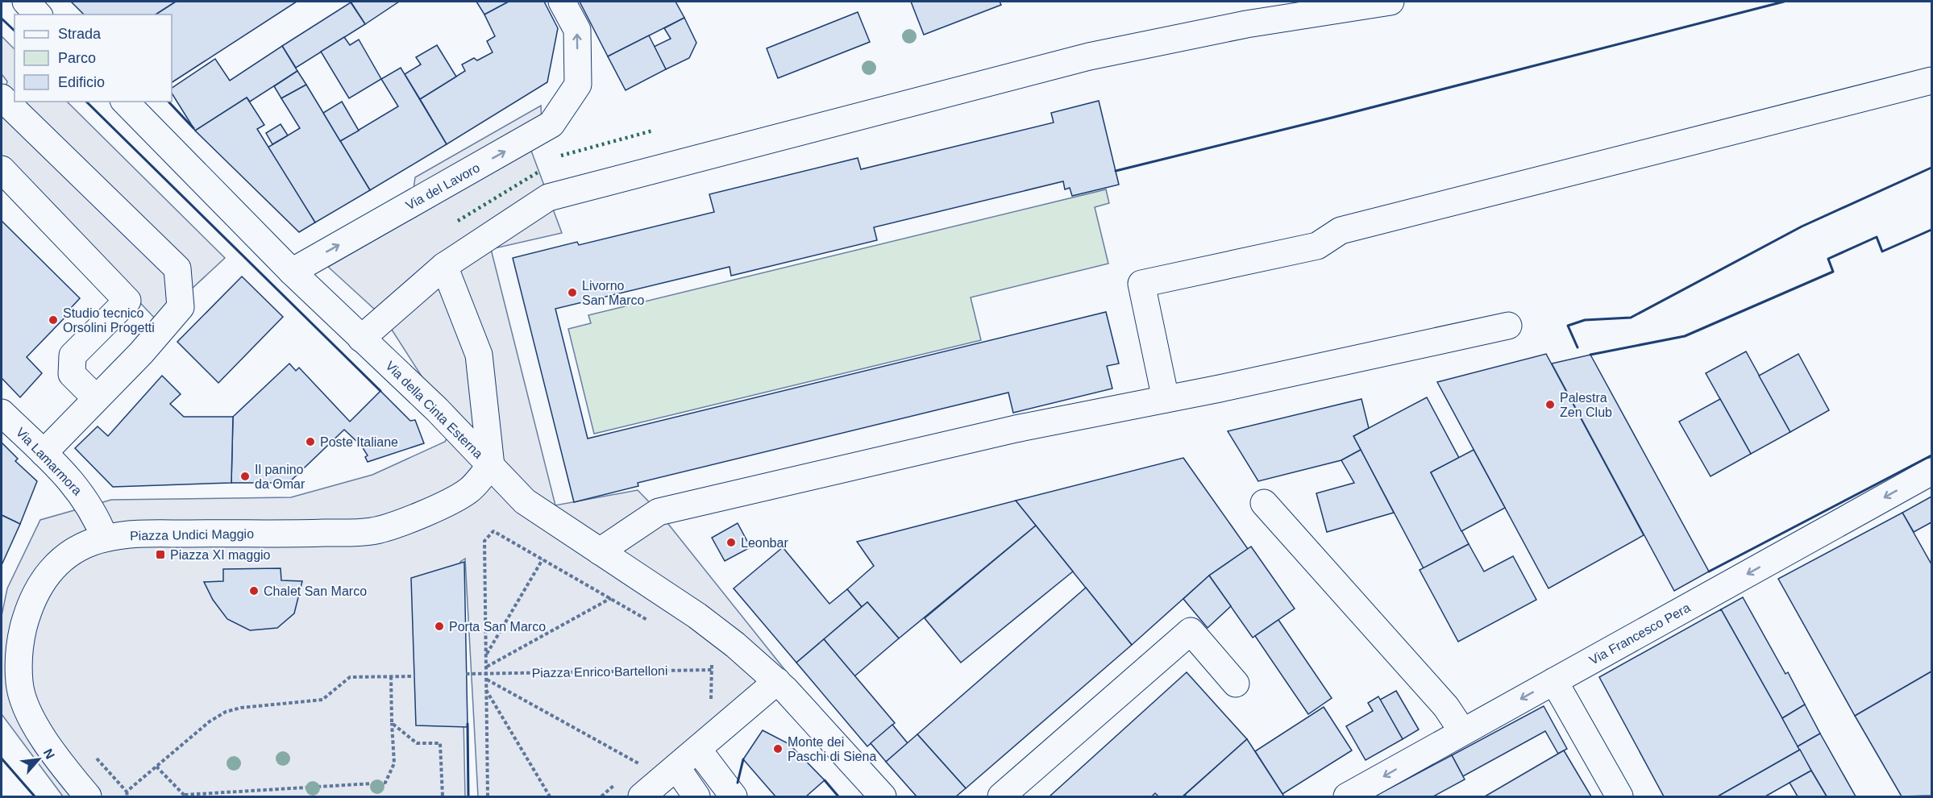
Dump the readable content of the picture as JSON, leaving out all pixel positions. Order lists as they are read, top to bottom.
{
  "streets": {
    "street": [
      "Via del Lavoro",
      "Via della Cinta Esterna",
      "Via Lamarmora",
      "Piazza Undici Maggio",
      "Via Francesco Pera"
    ],
    "path": ["Piazza Enrico Bartelloni"]
  },
  "crossings": [
    ["Via del Lavoro", "Via della Cinta Esterna"],
    ["Via della Cinta Esterna", "Piazza Undici Maggio"],
    ["Via Lamarmora", "Piazza Undici Maggio"]
  ],
  "one_way": ["Via del Lavoro", "Via Francesco Pera"],
  "places": {
    "other": [
      "Livorno San Marco",
      "Studio tecnico Orsolini Progetti",
      "Palestra Zen Club",
      "Poste Italiane",
      "Il panino da Omar",
      "Leonbar",
      "Chalet San Marco",
      "Porta San Marco",
      "Monte dei Paschi di Siena"
    ],
    "transit": ["Piazza XI maggio"]
  },
  "legend": ["Strada", "Parco", "Edificio"],
  "north": "top right"
}
